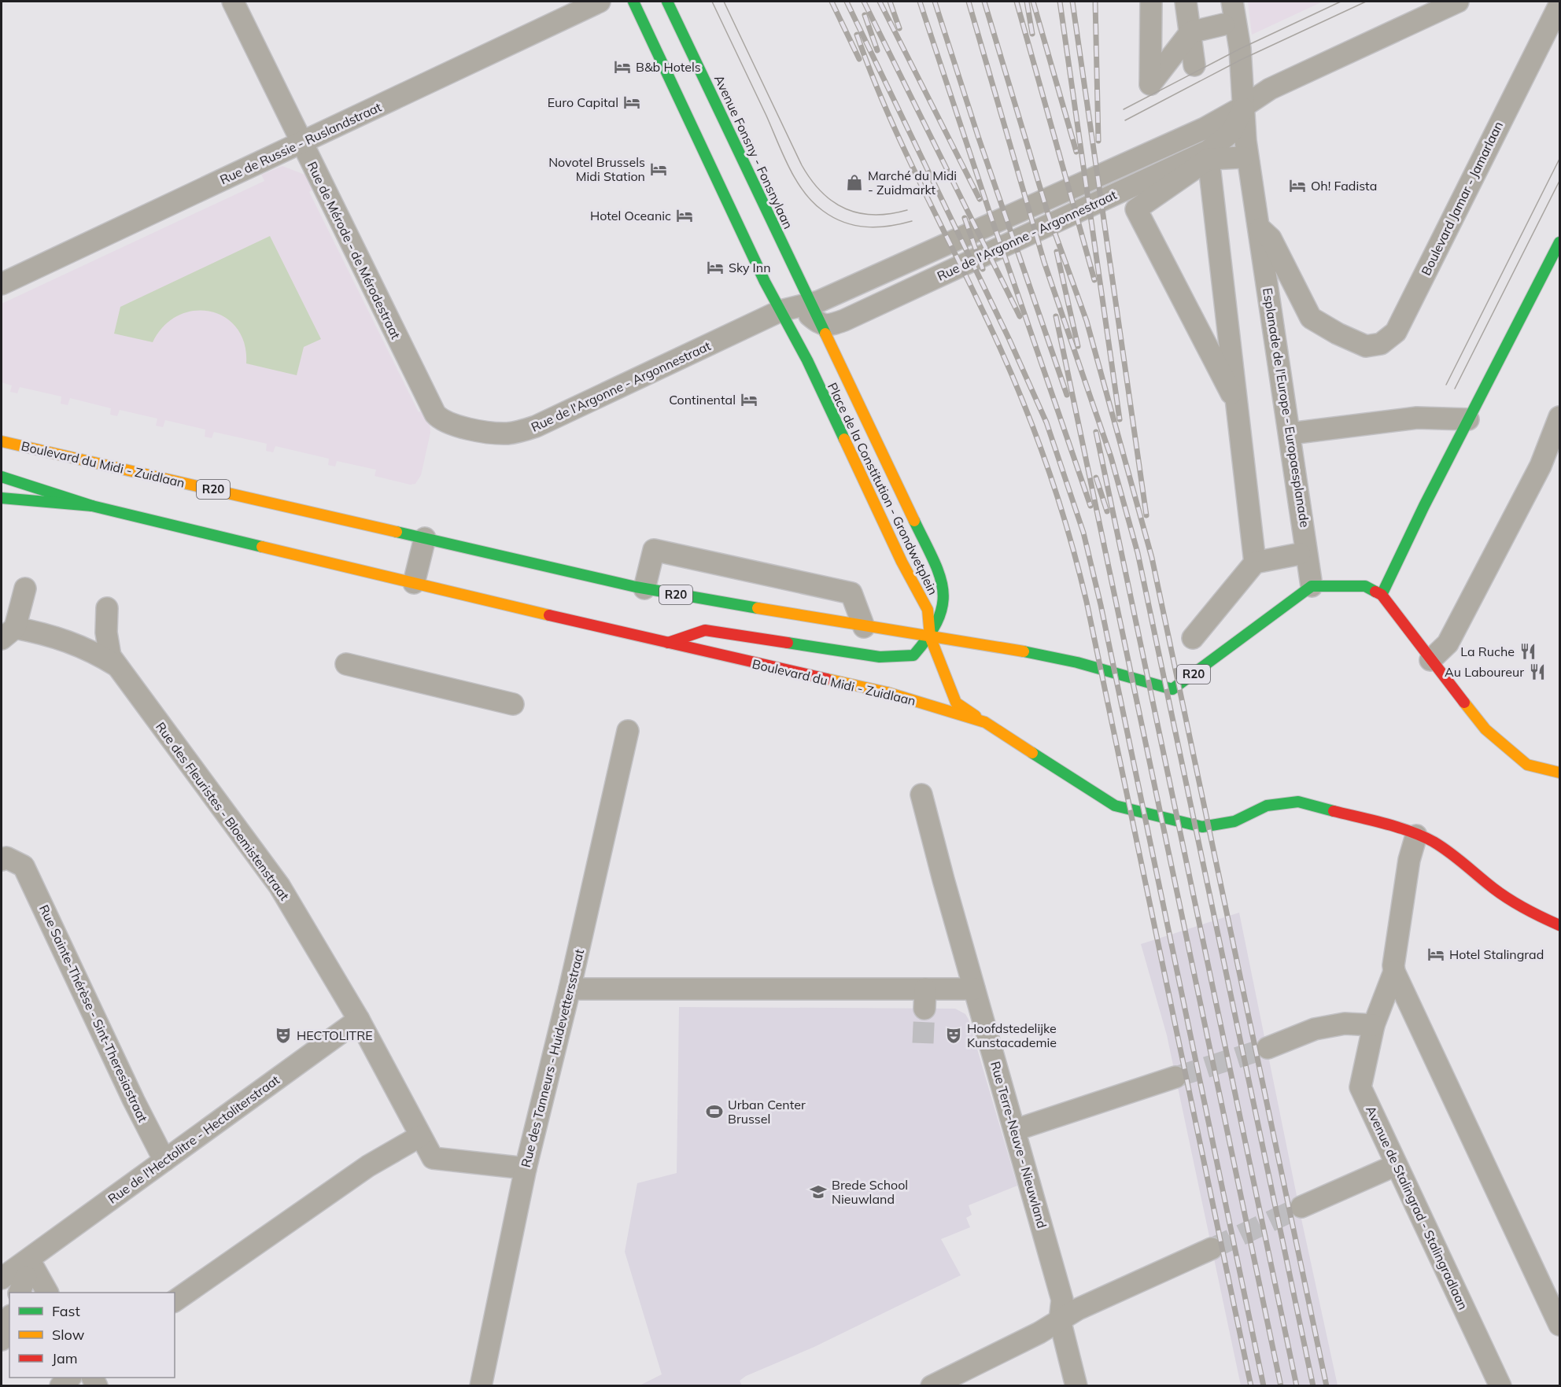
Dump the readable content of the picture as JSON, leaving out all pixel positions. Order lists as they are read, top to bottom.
{
  "streets": {
    "main road": [
      "Avenue Fonsny - Fonsnylaan",
      "Boulevard du Midi - Zuidlaan",
      "Place de la Constitution - Grondwetplein",
      "R20"
    ],
    "street": [
      "Rue de Russie - Ruslandstraat",
      "Boulevard Jamar - Jamarlaan",
      "Rue de l'Argonne - Argonnestraat",
      "Rue de Mérode - de Mérodestraat",
      "Esplanade de l'Europe - Europaesplanade",
      "Rue des Fleuristes - Bloemistenstraat",
      "Rue Sainte-Thérèse - Sint-Theresiastraat",
      "Rue des Tanneurs - Huidevettersstraat",
      "Rue de l'Hectolitre - Hectoliterstraat",
      "Rue Terre-Neuve - Nieuwland",
      "Avenue de Stalingrad - Stalingradlaan"
    ]
  },
  "crossings": [
    ["Rue de Russie - Ruslandstraat", "Rue de Mérode - de Mérodestraat"],
    ["Avenue Fonsny - Fonsnylaan", "Rue de l'Argonne - Argonnestraat"],
    ["Avenue Fonsny - Fonsnylaan", "Place de la Constitution - Grondwetplein"],
    ["Boulevard Jamar - Jamarlaan", "Esplanade de l'Europe - Europaesplanade"],
    ["Rue de l'Argonne - Argonnestraat", "Rue de Mérode - de Mérodestraat"],
    ["Rue de l'Argonne - Argonnestraat", "Esplanade de l'Europe - Europaesplanade"],
    ["Rue de l'Argonne - Argonnestraat", "Place de la Constitution - Grondwetplein"],
    ["Esplanade de l'Europe - Europaesplanade", "Boulevard du Midi - Zuidlaan"],
    ["Boulevard du Midi - Zuidlaan", "Place de la Constitution - Grondwetplein"],
    ["Boulevard du Midi - Zuidlaan", "Avenue de Stalingrad - Stalingradlaan"],
    ["Rue des Fleuristes - Bloemistenstraat", "Rue des Tanneurs - Huidevettersstraat"],
    ["Rue des Fleuristes - Bloemistenstraat", "Rue de l'Hectolitre - Hectoliterstraat"],
    ["Rue Sainte-Thérèse - Sint-Theresiastraat", "Rue de l'Hectolitre - Hectoliterstraat"]
  ],
  "places": {
    "hotel": [
      "B&b Hotels",
      "Euro Capital",
      "Novotel Brussels Midi Station",
      "Oh! Fadista",
      "Hotel Oceanic",
      "Sky Inn",
      "Continental",
      "Hotel Stalingrad"
    ],
    "shop": ["Marché du Midi - Zuidmarkt"],
    "restaurant": ["La Ruche", "Au Laboureur"],
    "theatre": ["HECTOLITRE", "Hoofdstedelijke Kunstacademie"],
    "sports": ["Urban Center Brussel"],
    "school or university": ["Brede School Nieuwland"]
  },
  "legend": ["Fast", "Slow", "Jam"]
}
